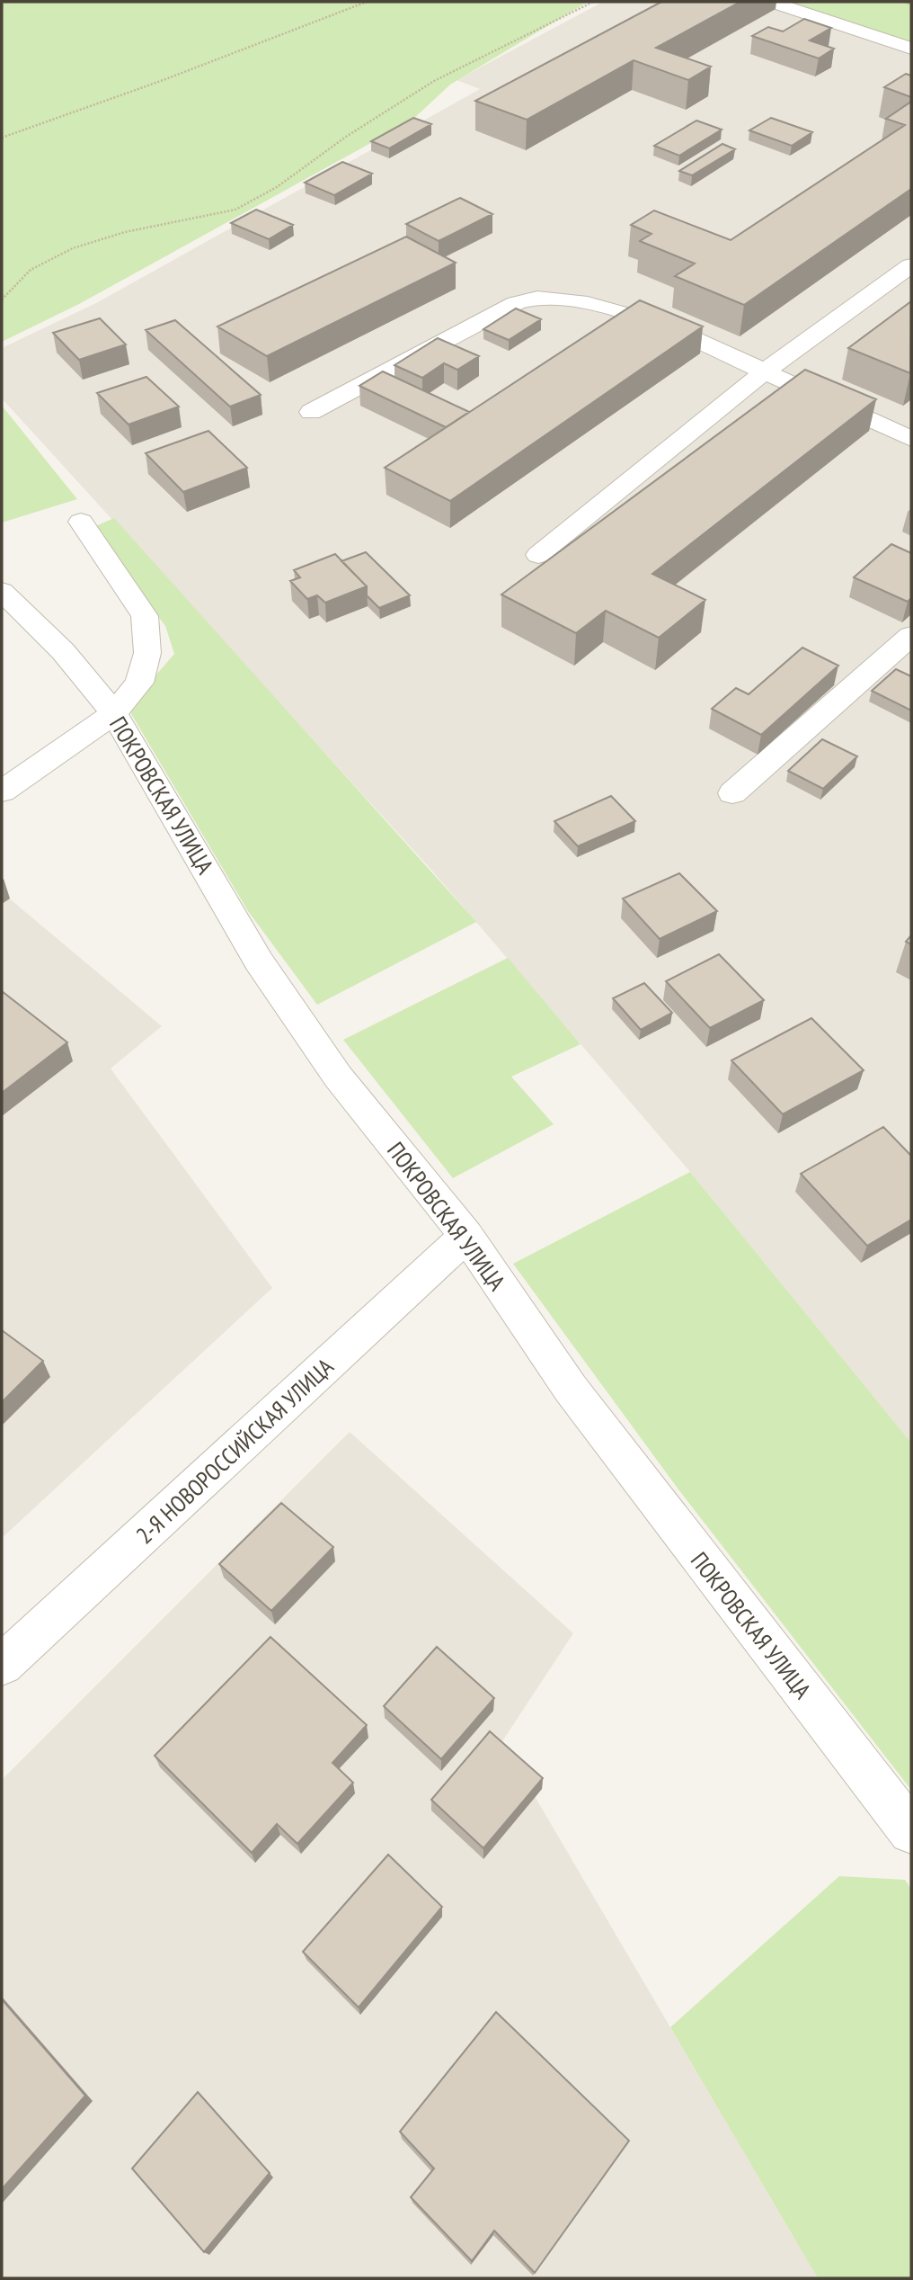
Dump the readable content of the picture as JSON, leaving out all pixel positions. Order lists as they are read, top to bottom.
{
  "streets": {
    "street": ["ПОКРОВСКАЯ УЛИЦА", "2-Я НОВОРОССИЙСКАЯ УЛИЦА"]
  },
  "crossings": [
    ["ПОКРОВСКАЯ УЛИЦА", "2-Я НОВОРОССИЙСКАЯ УЛИЦА"]
  ]
}
